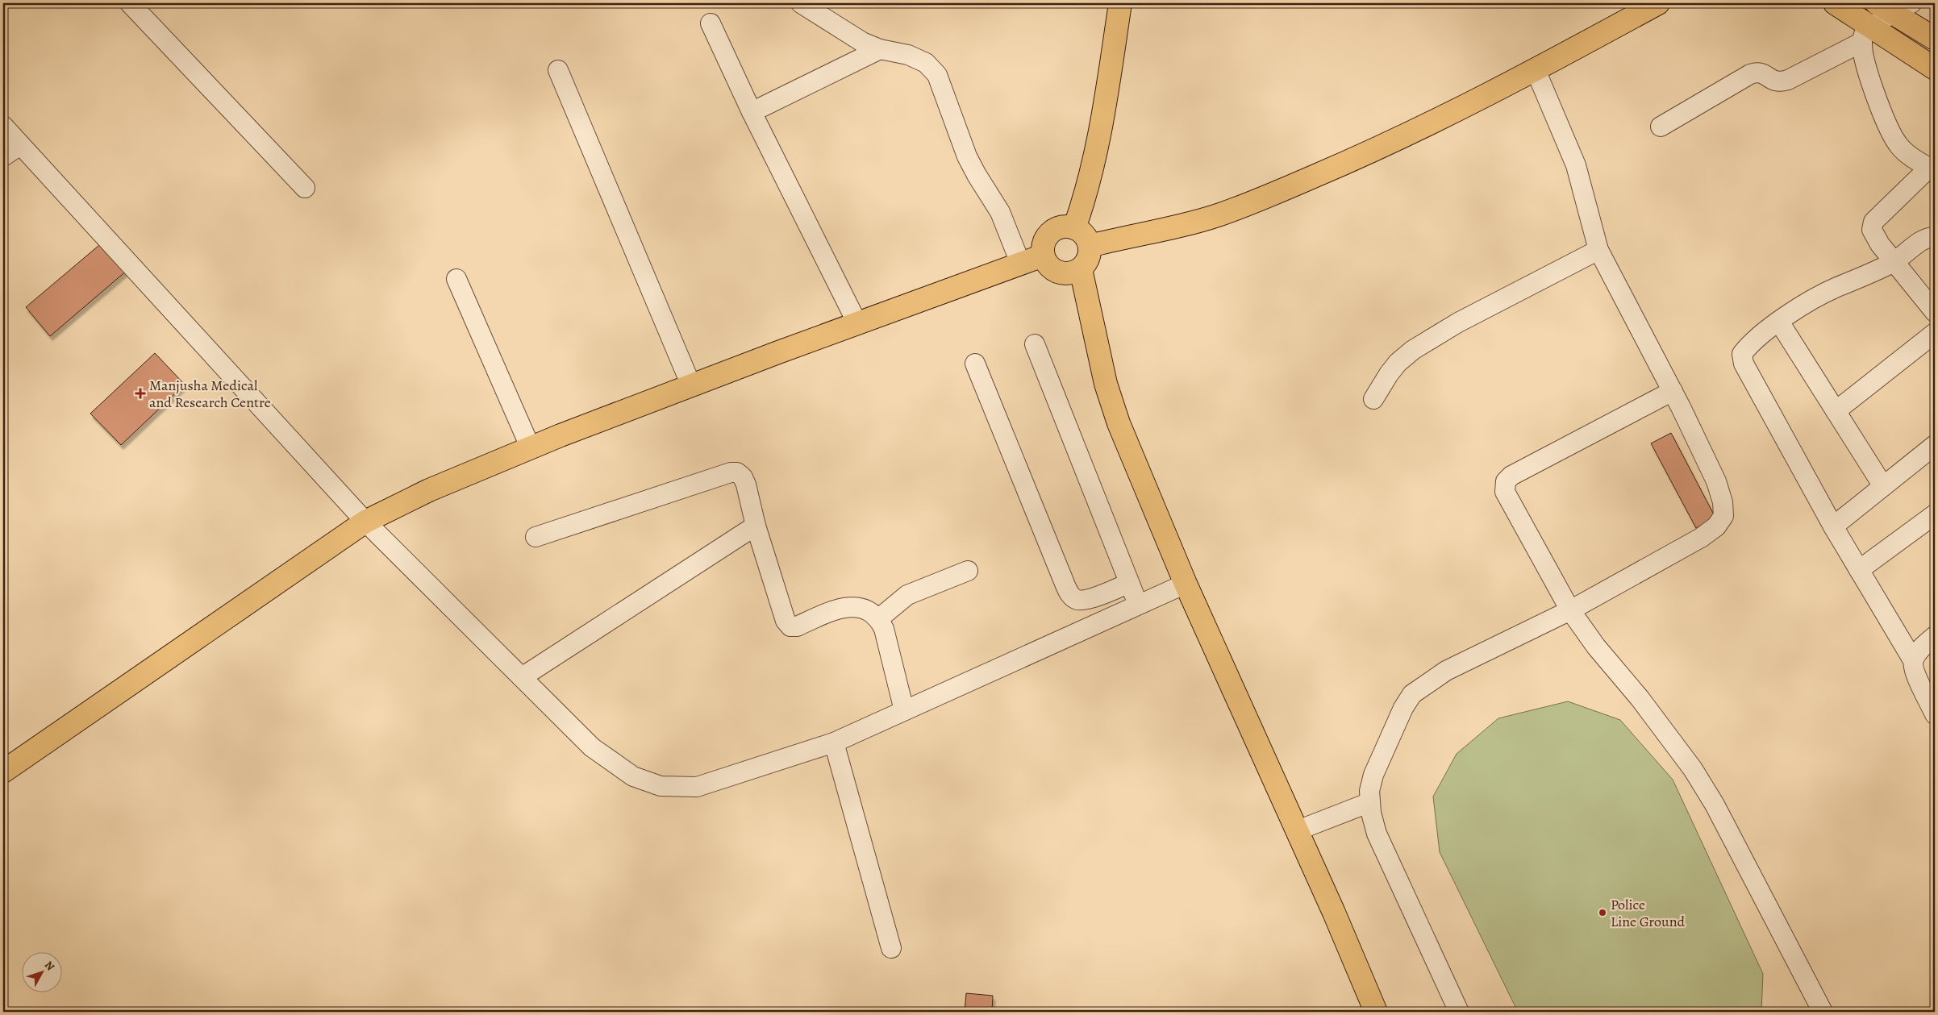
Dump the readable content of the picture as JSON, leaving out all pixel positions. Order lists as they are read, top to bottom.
{
  "places": {
    "health": ["Manjusha Medical and Research Centre"],
    "other": ["Police Line Ground"]
  },
  "north": "top right"
}
